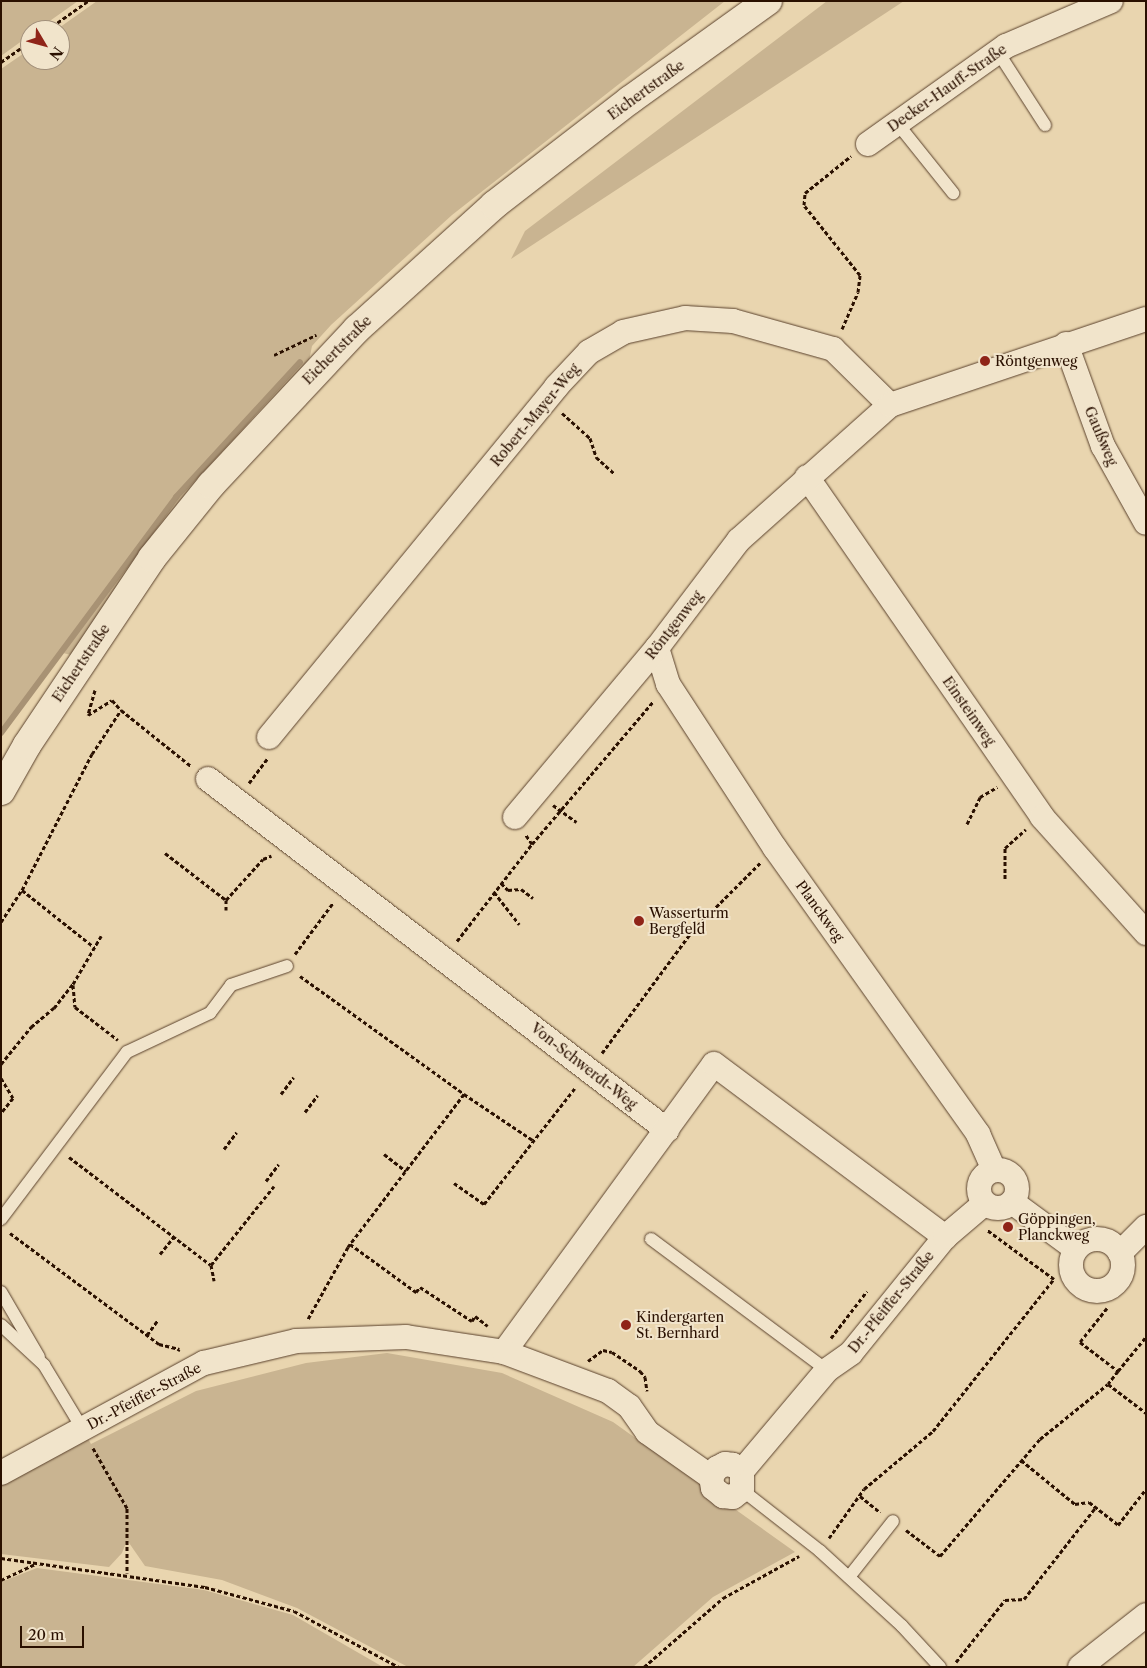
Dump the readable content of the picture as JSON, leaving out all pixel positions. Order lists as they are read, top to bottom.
{
  "streets": {
    "street": [
      "Decker-Hauff-Straße",
      "Eichertstraße",
      "Robert-Mayer-Weg",
      "Gaußweg",
      "Röntgenweg",
      "Einsteinweg",
      "Planckweg",
      "Von-Schwerdt-Weg",
      "Dr.-Pfeiffer-Straße"
    ]
  },
  "crossings": [
    ["Robert-Mayer-Weg", "Röntgenweg"],
    ["Gaußweg", "Röntgenweg"],
    ["Röntgenweg", "Einsteinweg"],
    ["Röntgenweg", "Planckweg"],
    ["Planckweg", "Dr.-Pfeiffer-Straße"]
  ],
  "places": [
    "Röntgenweg",
    "Wasserturm Bergfeld",
    "Göppingen, Planckweg",
    "Kindergarten St. Bernhard"
  ],
  "scale_bar": "20 m",
  "north": "bottom right"
}
